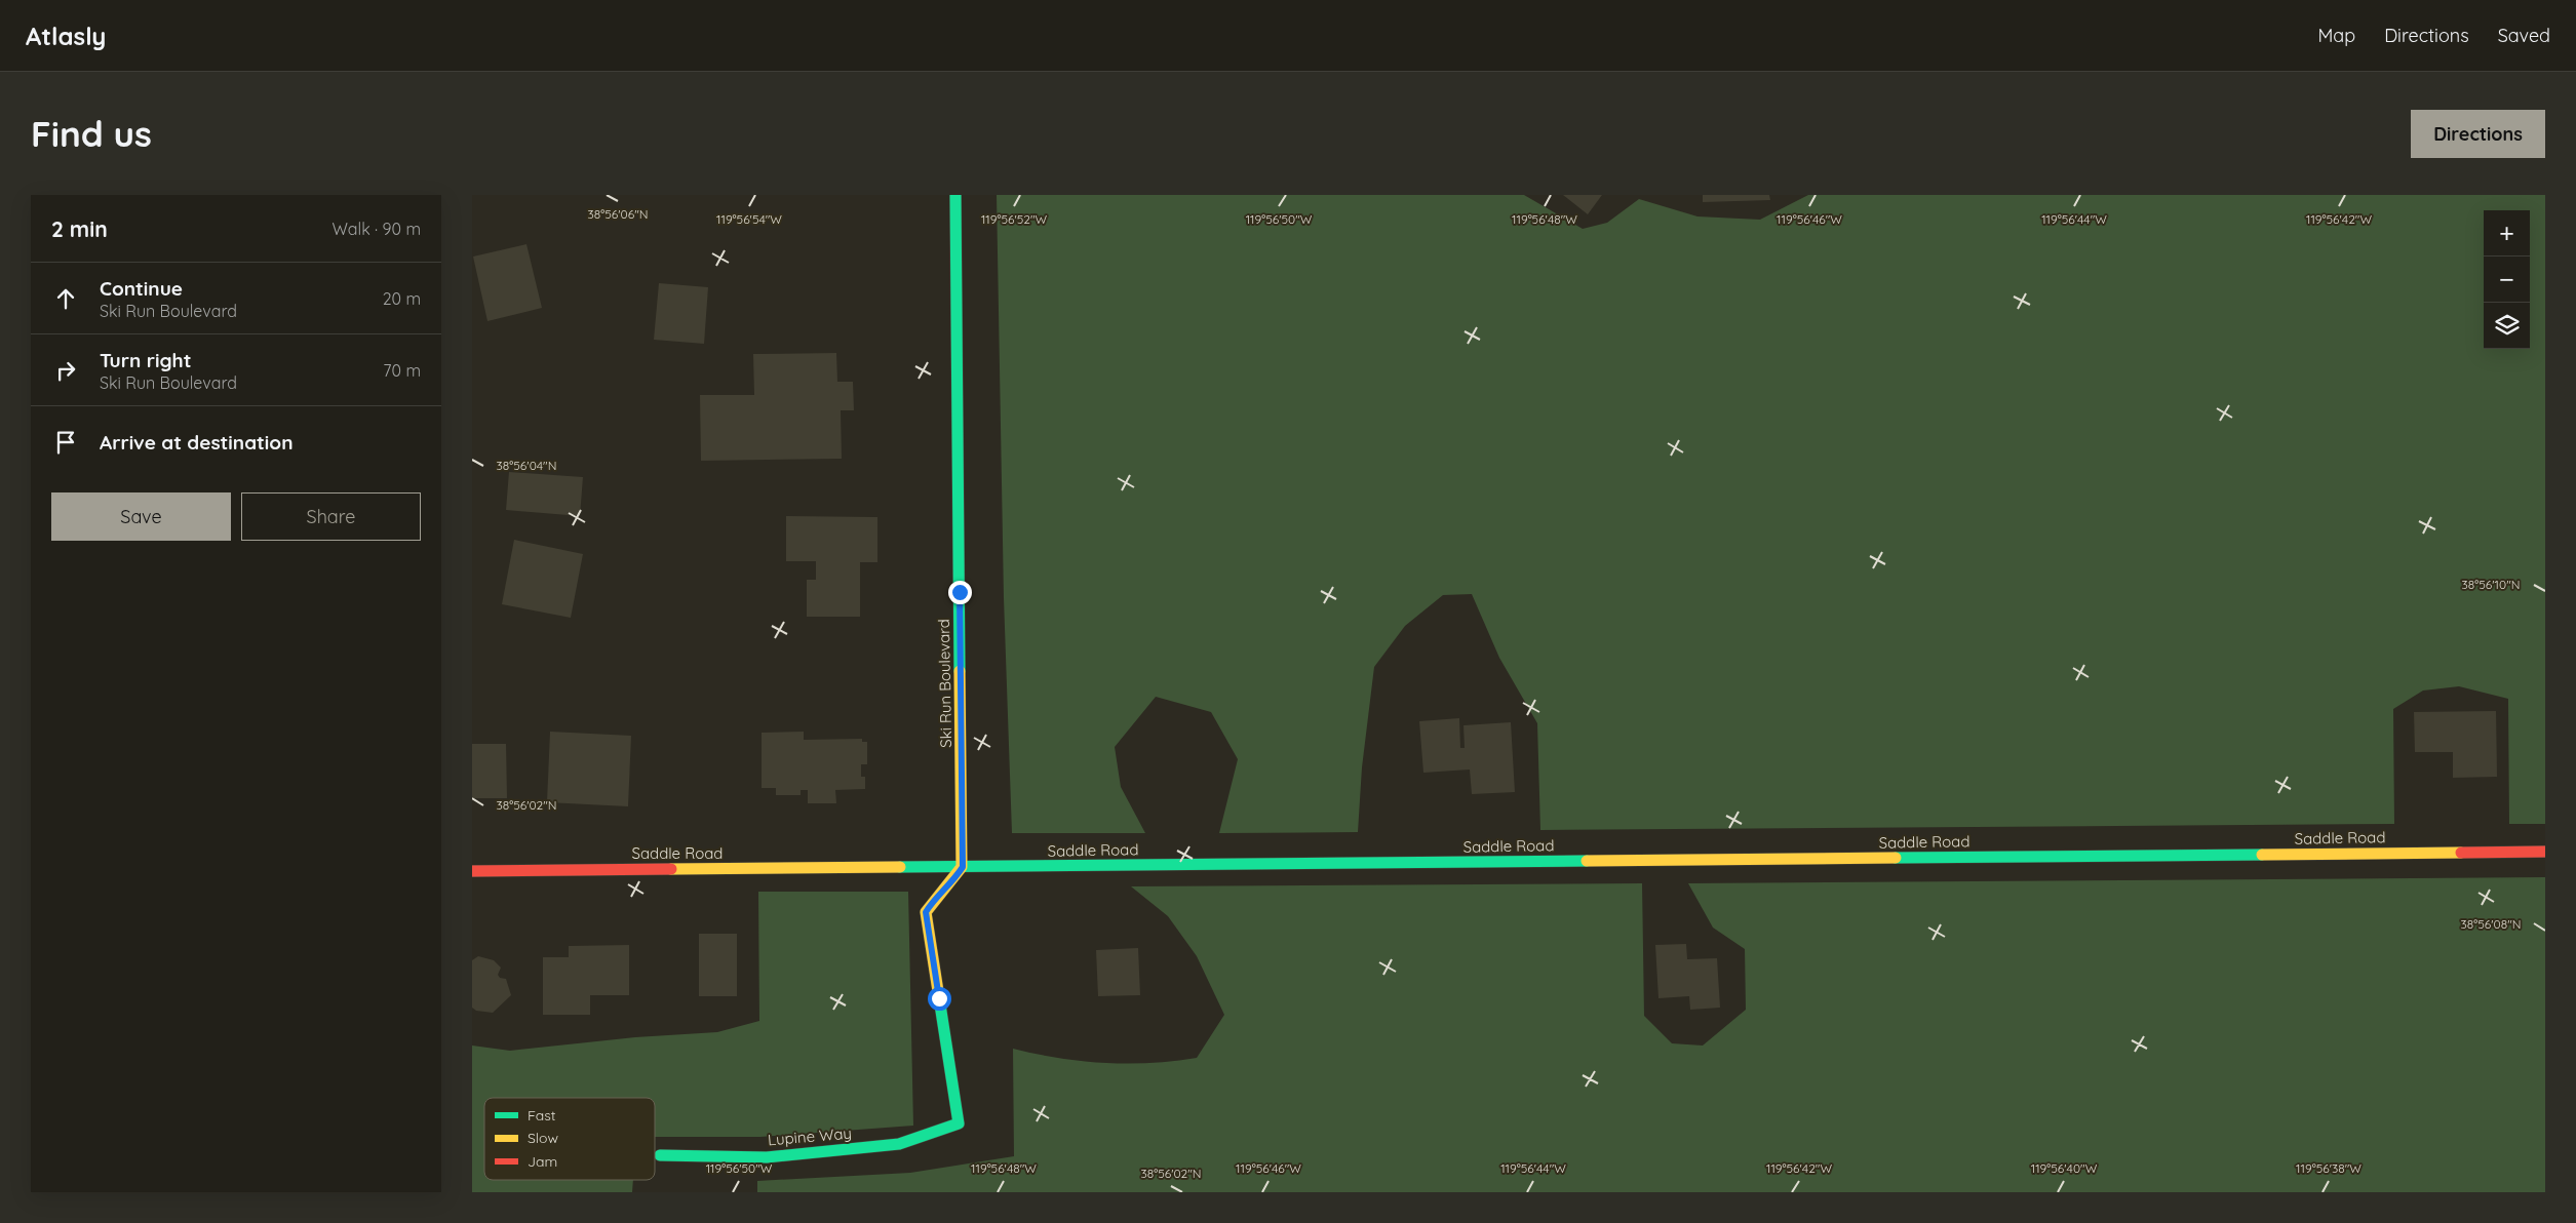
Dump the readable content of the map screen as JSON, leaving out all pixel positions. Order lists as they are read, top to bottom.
{
  "streets": {
    "street": ["Ski Run Boulevard", "Saddle Road", "Lupine Way"]
  },
  "crossings": [
    ["Ski Run Boulevard", "Saddle Road"],
    ["Ski Run Boulevard", "Lupine Way"],
    ["Saddle Road", "Lupine Way"]
  ],
  "legend": ["Fast", "Slow", "Jam"],
  "page": {
    "header": "Atlasly",
    "nav": ["Map", "Directions", "Saved"],
    "buttons": [
      "Directions",
      ["Save", "Share"]
    ],
    "title": "Find us",
    "heading": ["2 min", "Walk · 90 m"],
    "map_buttons": ["+", "−"],
    "list": [
      ["Continue", "Ski Run Boulevard", "20 m"],
      ["Turn right", "Ski Run Boulevard", "70 m"],
      "Arrive at destination"
    ]
  },
  "coordinates": [
    "38°56'06\"N",
    "119°56'54\"W",
    "119°56'52\"W",
    "119°56'50\"W",
    "119°56'48\"W",
    "119°56'46\"W",
    "119°56'44\"W",
    "119°56'42\"W",
    "38°56'04\"N",
    "38°56'10\"N",
    "38°56'02\"N",
    "38°56'08\"N",
    "119°56'40\"W",
    "119°56'38\"W"
  ]
}
